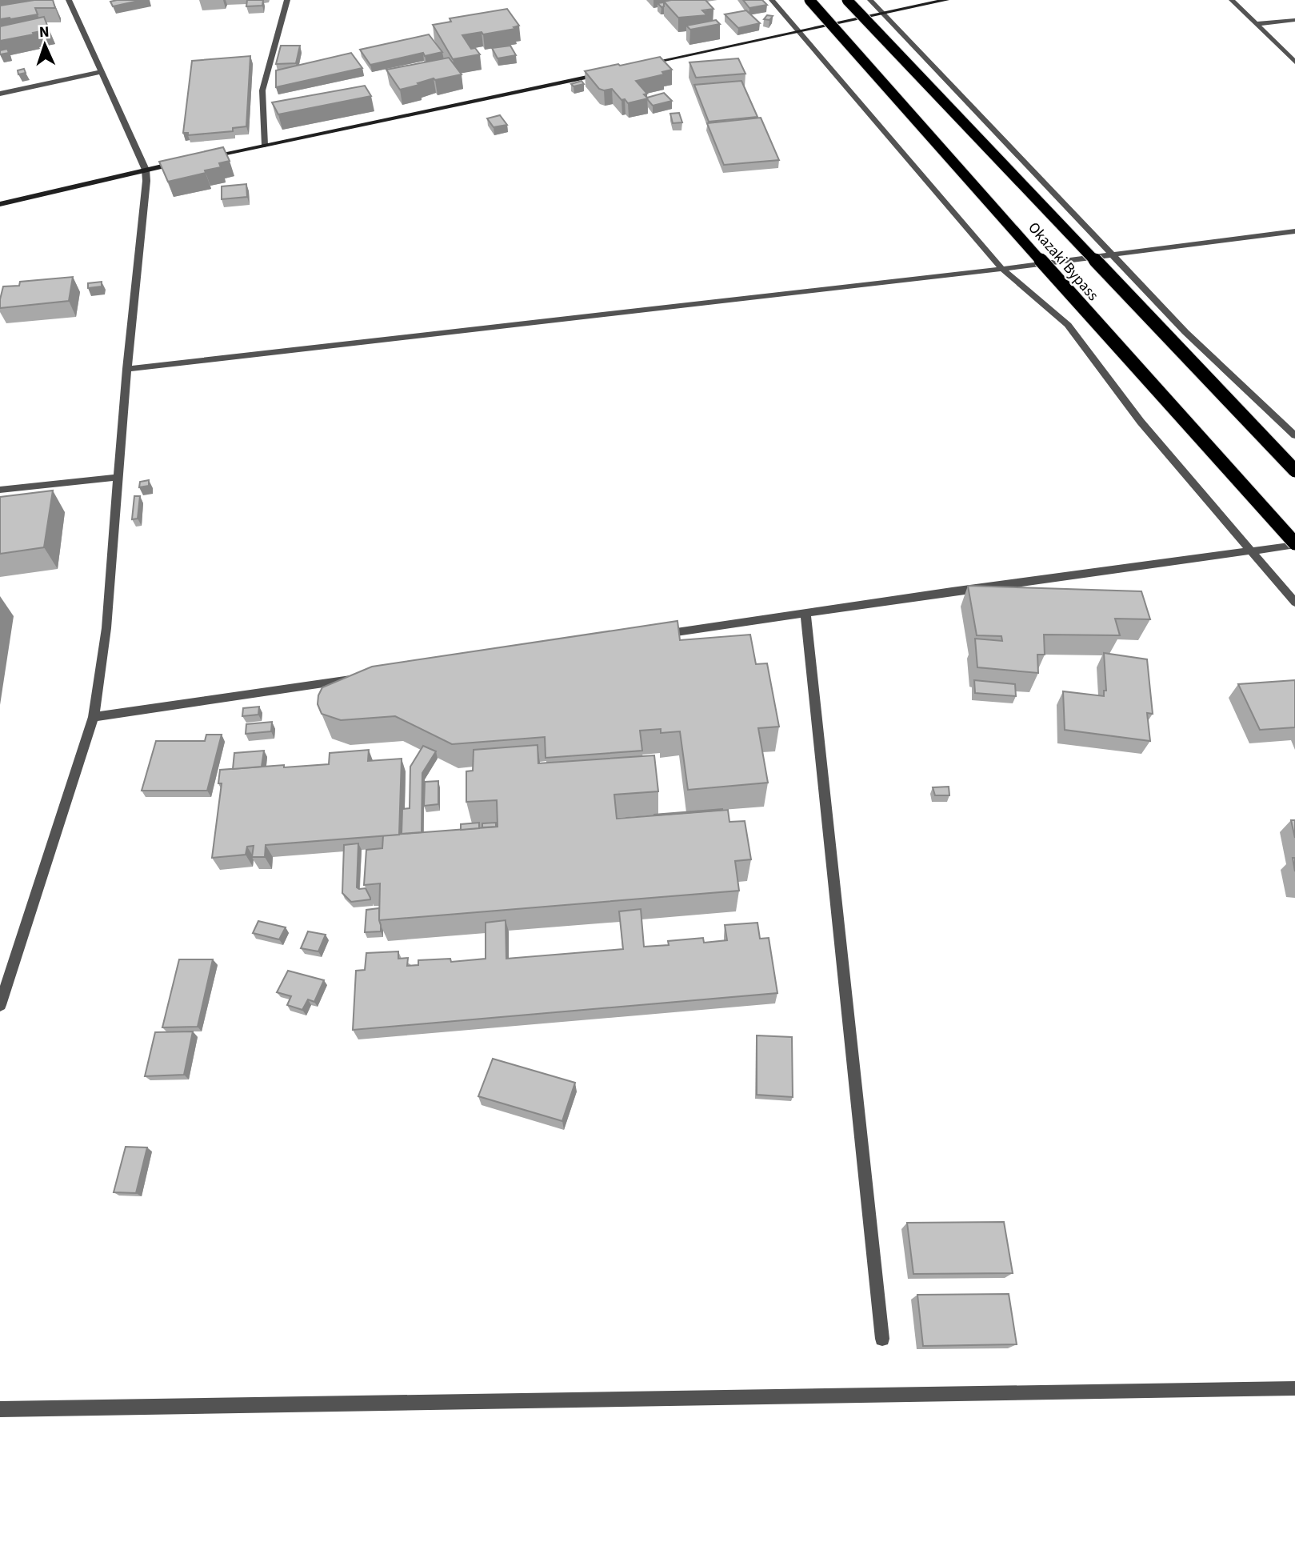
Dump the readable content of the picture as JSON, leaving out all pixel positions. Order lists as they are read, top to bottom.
{
  "streets": {
    "highway": ["Okazaki Bypass"]
  },
  "north": "top"
}
